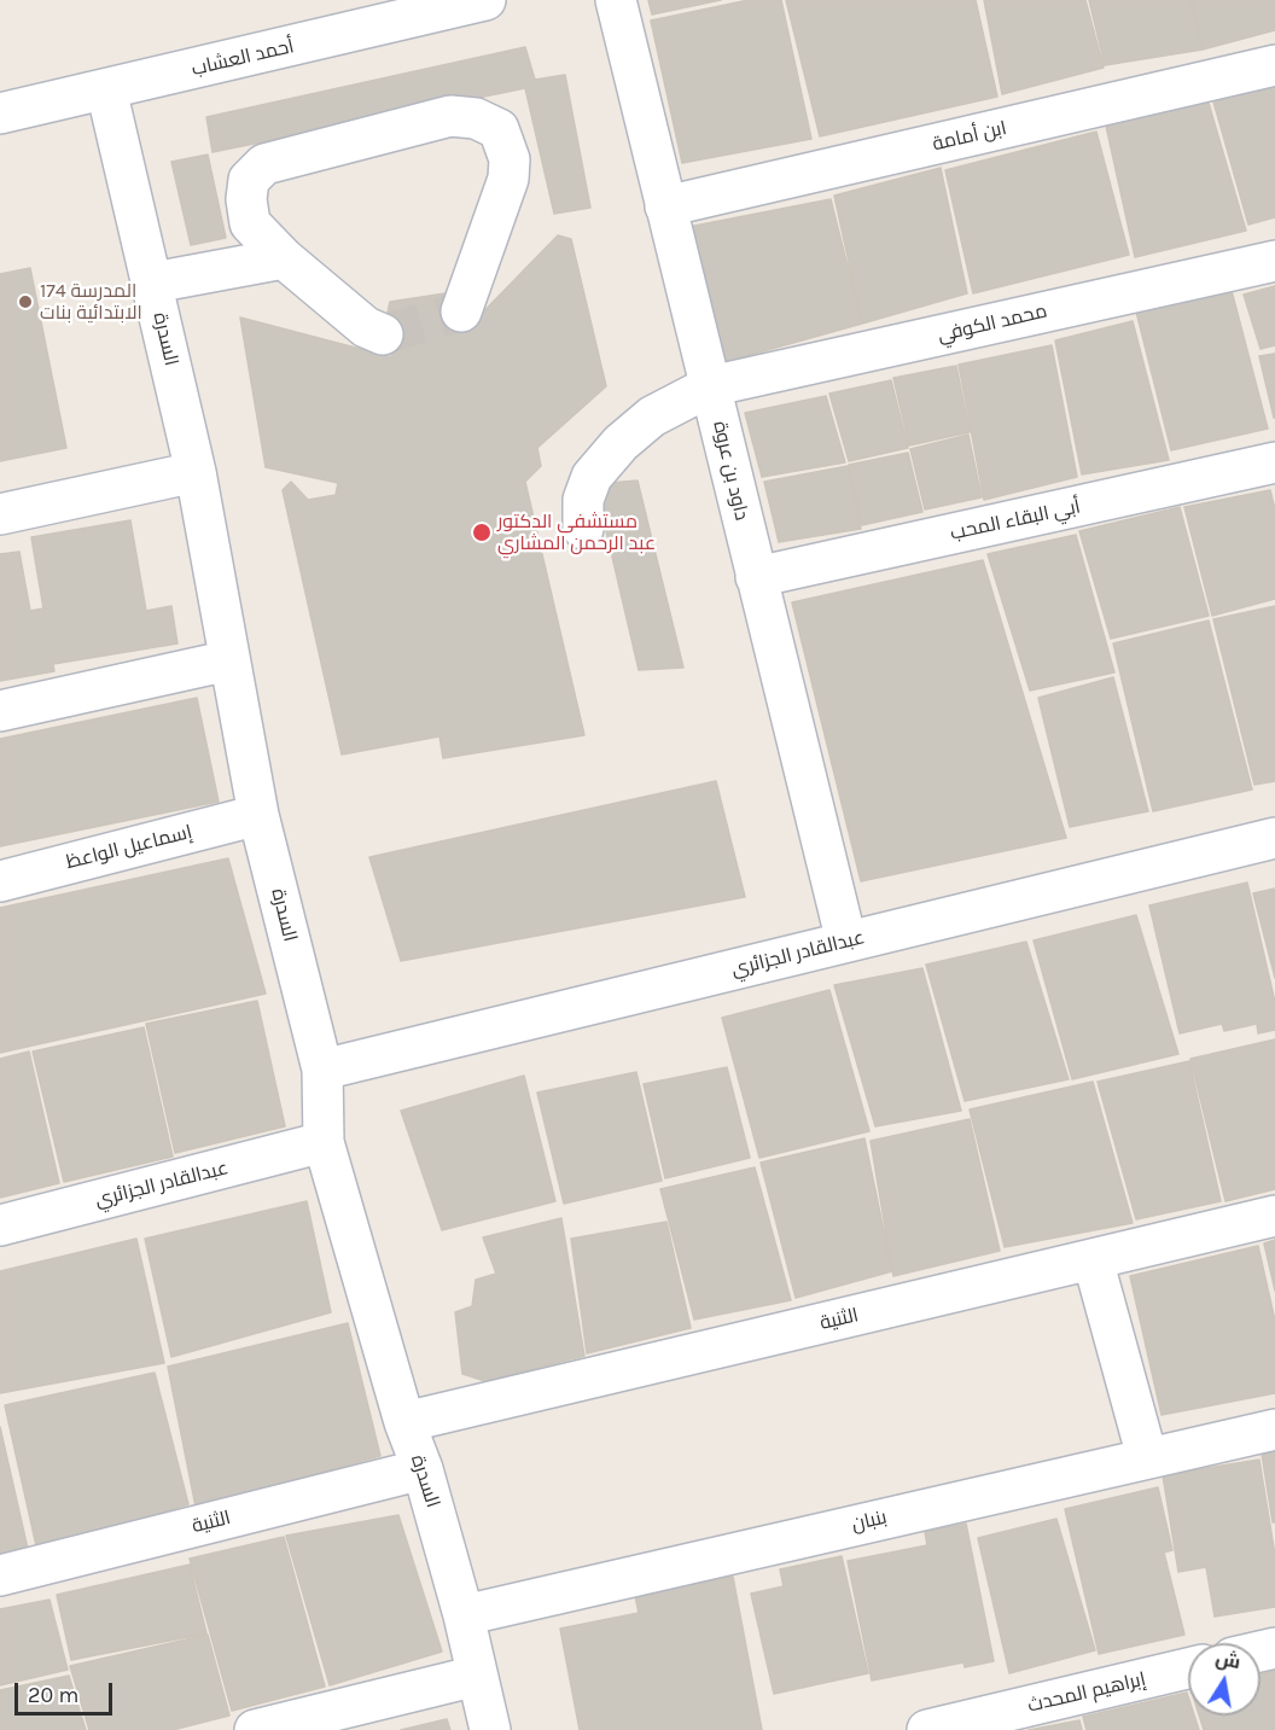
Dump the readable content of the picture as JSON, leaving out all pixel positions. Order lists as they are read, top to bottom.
{
  "streets": {
    "street": [
      "أحمد العشاب",
      "ابن أمامة",
      "محمد الكوفي",
      "السدرة",
      "داود بن عروة",
      "أبي البقاء المحب",
      "إسماعيل الواعظ",
      "عبدالقادر الجزائري",
      "الثنية",
      "بنبان",
      "إبراهيم المحدث"
    ]
  },
  "crossings": [
    ["أحمد العشاب", "السدرة"],
    ["ابن أمامة", "داود بن عروة"],
    ["محمد الكوفي", "داود بن عروة"],
    ["السدرة", "إسماعيل الواعظ"],
    ["السدرة", "عبدالقادر الجزائري"],
    ["السدرة", "الثنية"],
    ["السدرة", "بنبان"],
    ["داود بن عروة", "أبي البقاء المحب"],
    ["داود بن عروة", "عبدالقادر الجزائري"]
  ],
  "places": ["المدرسة 174 الابتدائية بنات", "مستشفى الدكتور عبد الرحمن المشاري"],
  "scale_bar": "20 m",
  "north": "top"
}
